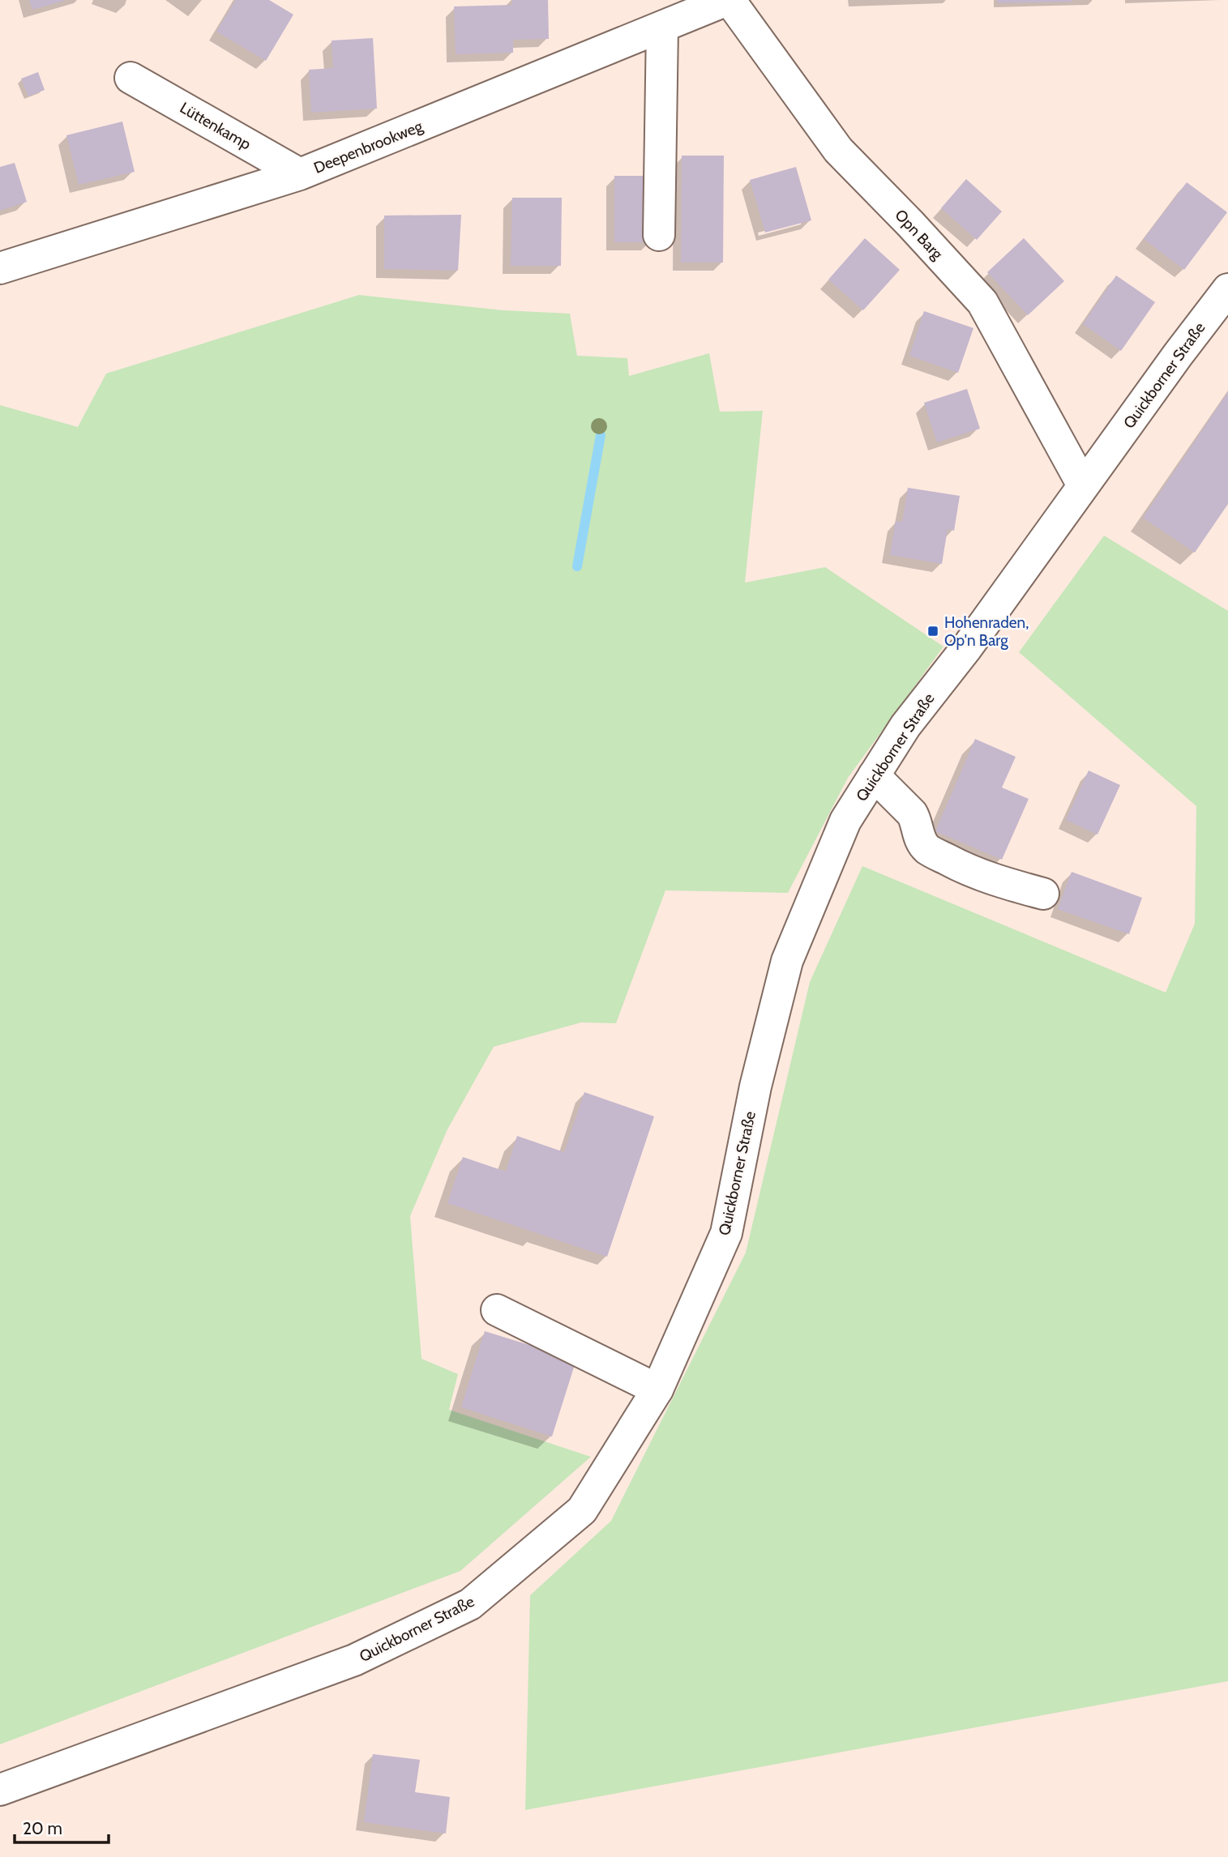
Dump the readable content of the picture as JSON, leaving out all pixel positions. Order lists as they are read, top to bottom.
{
  "streets": {
    "main road": [
      "Lüttenkamp",
      "Deepenbrookweg",
      "Opn Barg",
      "Quickborner Straße"
    ]
  },
  "crossings": [
    ["Lüttenkamp", "Deepenbrookweg"],
    ["Deepenbrookweg", "Opn Barg"],
    ["Opn Barg", "Quickborner Straße"]
  ],
  "places": {
    "transit": ["Hohenraden, Op'n Barg"]
  },
  "scale_bar": "20 m"
}
